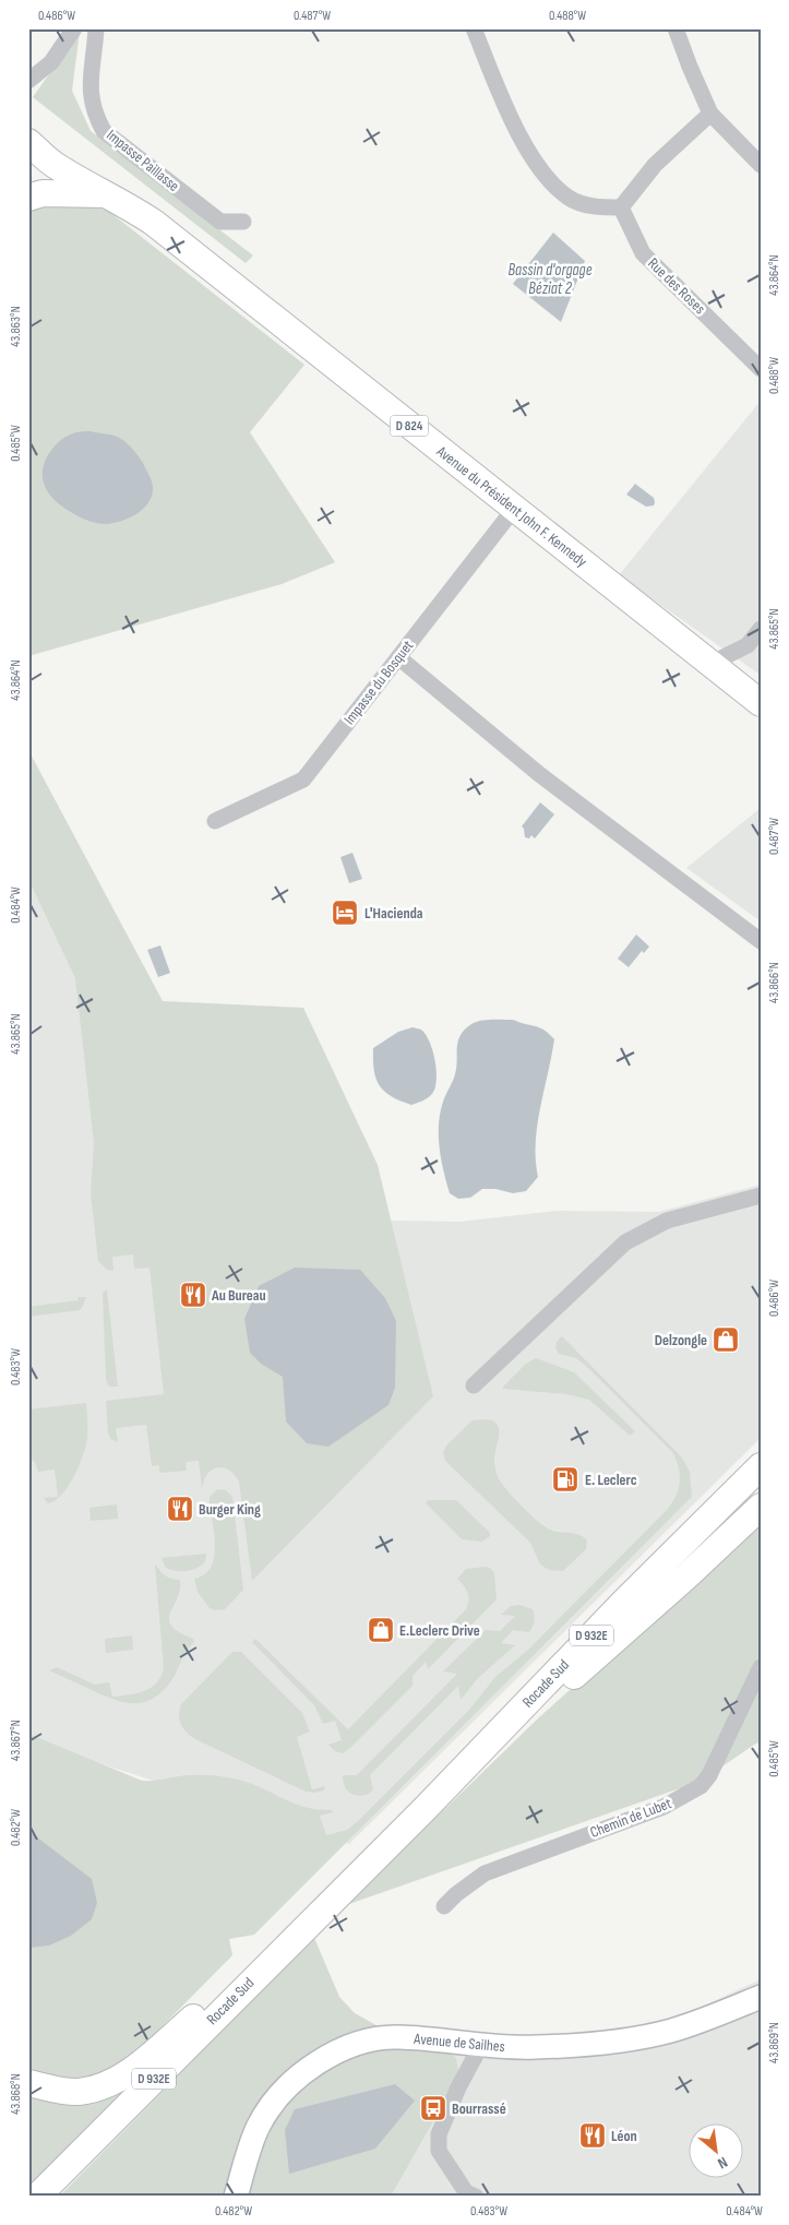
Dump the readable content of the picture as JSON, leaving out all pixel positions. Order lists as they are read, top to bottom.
{
  "streets": {
    "main road": [
      "D 824",
      "Avenue du Président John F. Kennedy",
      "D 932E",
      "Rocade Sud"
    ],
    "street": [
      "Impasse Paillasse",
      "Rue des Roses",
      "Impasse du Bosquet",
      "Chemin de Lubet",
      "Avenue de Sailhes"
    ]
  },
  "crossings": [
    ["Avenue du Président John F. Kennedy", "Impasse du Bosquet"]
  ],
  "water": ["Bassin d'orgage Béziat 2"],
  "places": {
    "hotel": ["L'Hacienda"],
    "restaurant": ["Au Bureau", "Burger King", "Léon"],
    "shop": ["Delzongle", "E.Leclerc Drive"],
    "fuel station": ["E. Leclerc"],
    "bus stop": ["Bourrassé"]
  },
  "north": "bottom right",
  "coordinates": [
    "0.486°W",
    "0.487°W",
    "0.488°W",
    "43.864°N",
    "43.863°N",
    "0.485°W",
    "43.865°N",
    "0.484°W",
    "43.866°N",
    "0.483°W",
    "43.867°N",
    "0.482°W",
    "43.869°N",
    "43.868°N"
  ]
}
